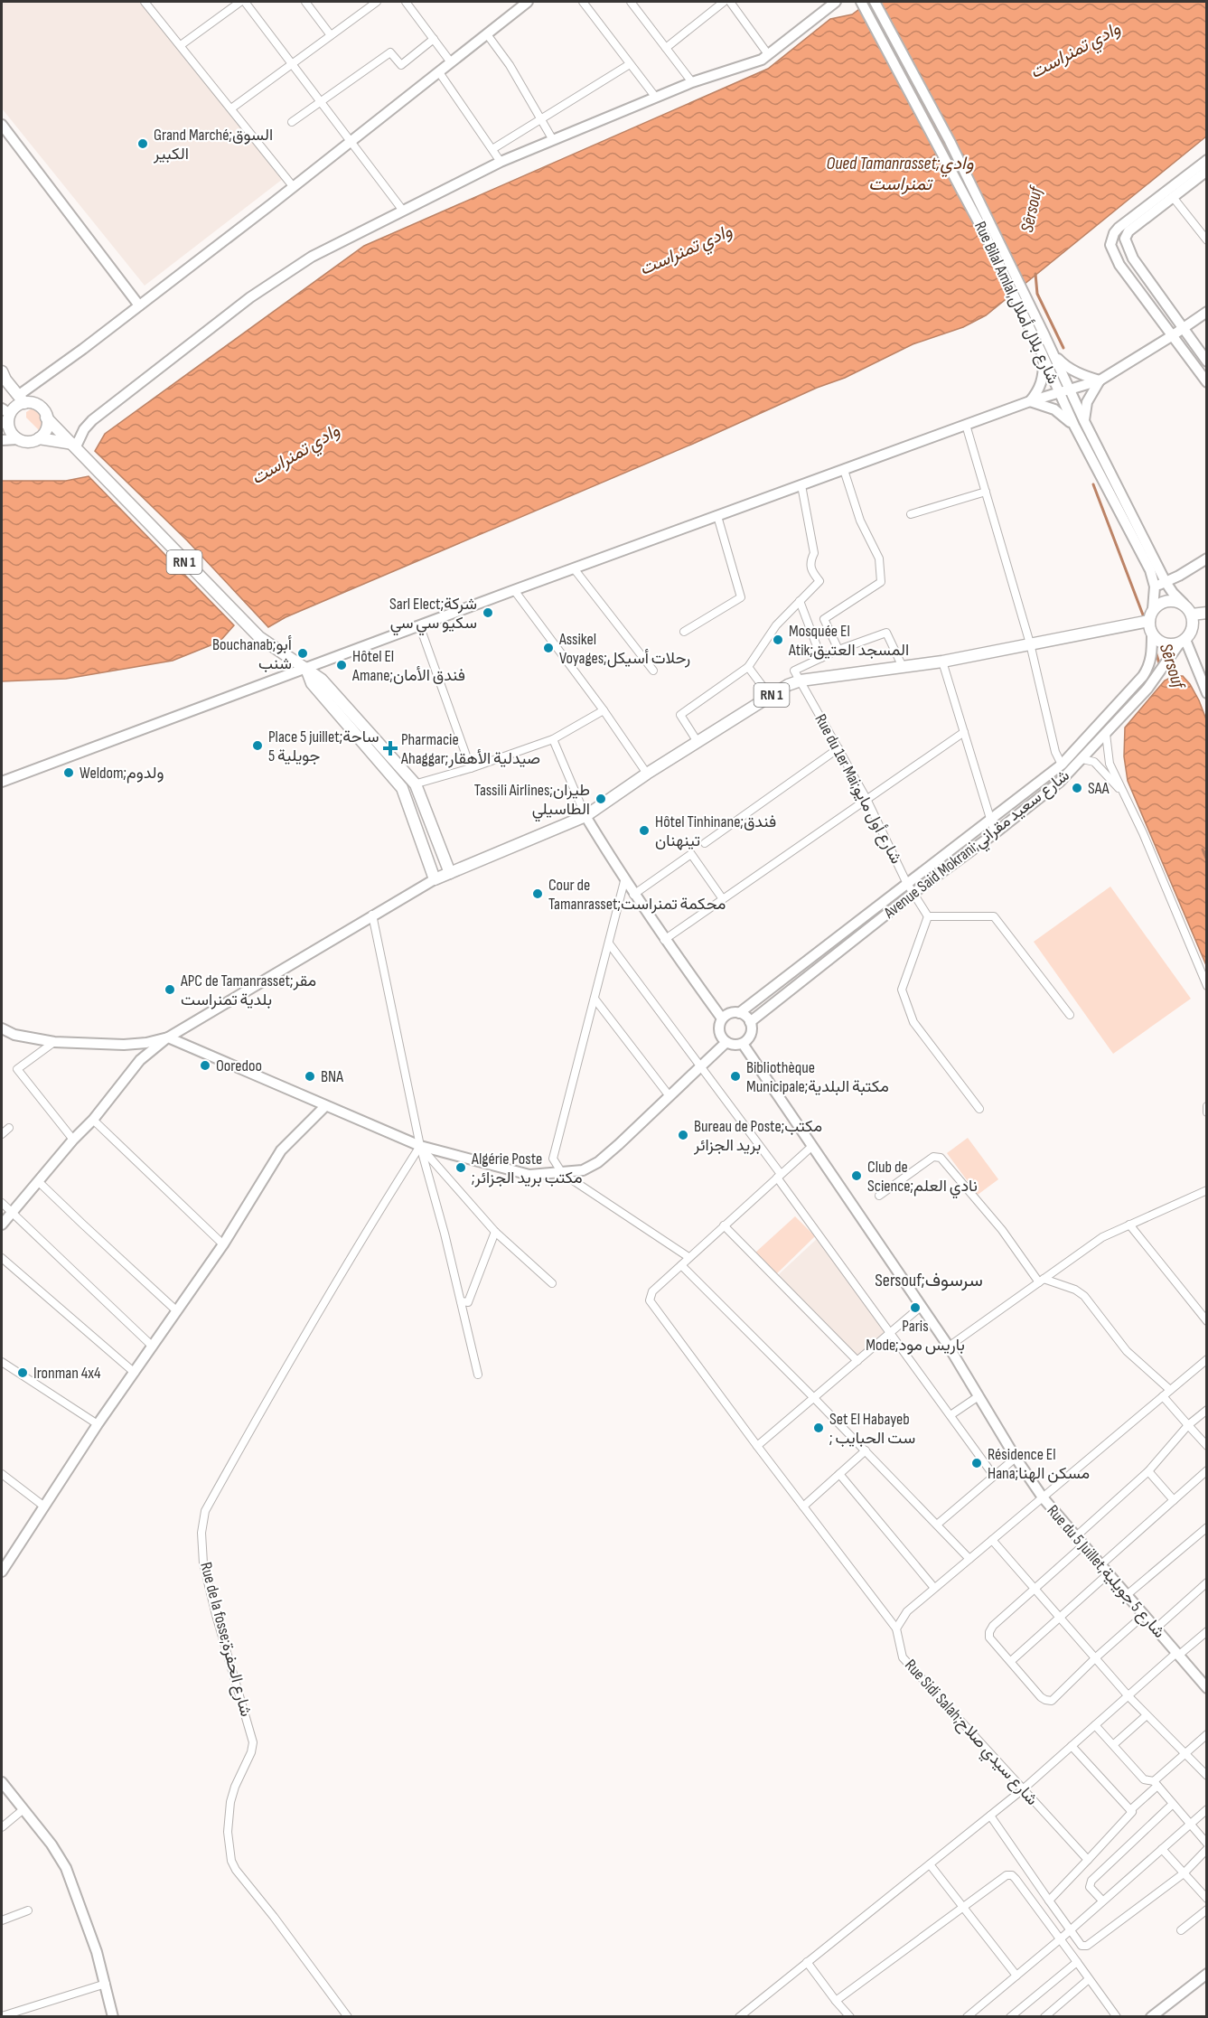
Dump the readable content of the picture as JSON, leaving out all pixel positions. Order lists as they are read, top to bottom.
{
  "streets": {
    "main road": ["RN 1"],
    "street": [
      "Rue Bilal Amlal,شارع بلال أملال",
      "Rue du 1er Mai;شارع أول مايو",
      "Avenue Said Mokrani;شارع سعيد مقراني",
      "Rue du 5 Juillet,شارع 5 جويلية",
      "Rue de la fosse;شارع الحفرة",
      "Rue Sidi Salah;شارع سيدي صلاح"
    ]
  },
  "crossings": [
    ["Rue Bilal Amlal,شارع بلال أملال", "RN 1"],
    ["Rue Bilal Amlal,شارع بلال أملال", "Avenue Said Mokrani;شارع سعيد مقراني"],
    ["RN 1", "Rue du 1er Mai;شارع أول مايو"],
    ["RN 1", "Avenue Said Mokrani;شارع سعيد مقراني"],
    ["Rue du 1er Mai;شارع أول مايو", "Avenue Said Mokrani;شارع سعيد مقراني"],
    ["Avenue Said Mokrani;شارع سعيد مقراني", "Rue du 5 Juillet,شارع 5 جويلية"]
  ],
  "districts": ["Sersouf;سرسوف"],
  "water": ["وادي تمنراست", "Oued Tamanrasset;وادي تمنراست", "Sêrsouf"],
  "places": {
    "other": [
      "Grand Marché;السوق الكبير",
      "Sarl Elect;شركة سكيو سي سي",
      "Mosquée El Atik;المسجد العتيق",
      "Assikel Voyages;رحلات أسيكل",
      "Bouchanab;أبو شنب",
      "Hôtel El Amane;فندق الأمان",
      "Place 5 juillet;ساحة 5 جويلية",
      "Weldom;ولدوم",
      "SAA",
      "Tassili Airlines;طيران الطاسيلي",
      "Hôtel Tinhinane;فندق تينهنان",
      "Cour de Tamanrasset;محكمة تمنراست",
      "APC de Tamanrasset;مقر بلدية تمنراست",
      "Ooredoo",
      "BNA",
      "Bibliothèque Municipale;مكتبة البلدية",
      "Bureau de Poste;مكتب بريد الجزائر",
      "Algérie Poste ;مكتب بريد الجزائر",
      "Club de Science;نادي العلم",
      "Paris Mode;باريس مود",
      "Ironman 4x4",
      "Set El Habayeb ; ست الحبايب",
      "Résidence El Hana;مسكن الهنا"
    ],
    "health": ["Pharmacie Ahaggar;صيدلية الأهقار"]
  }
}
